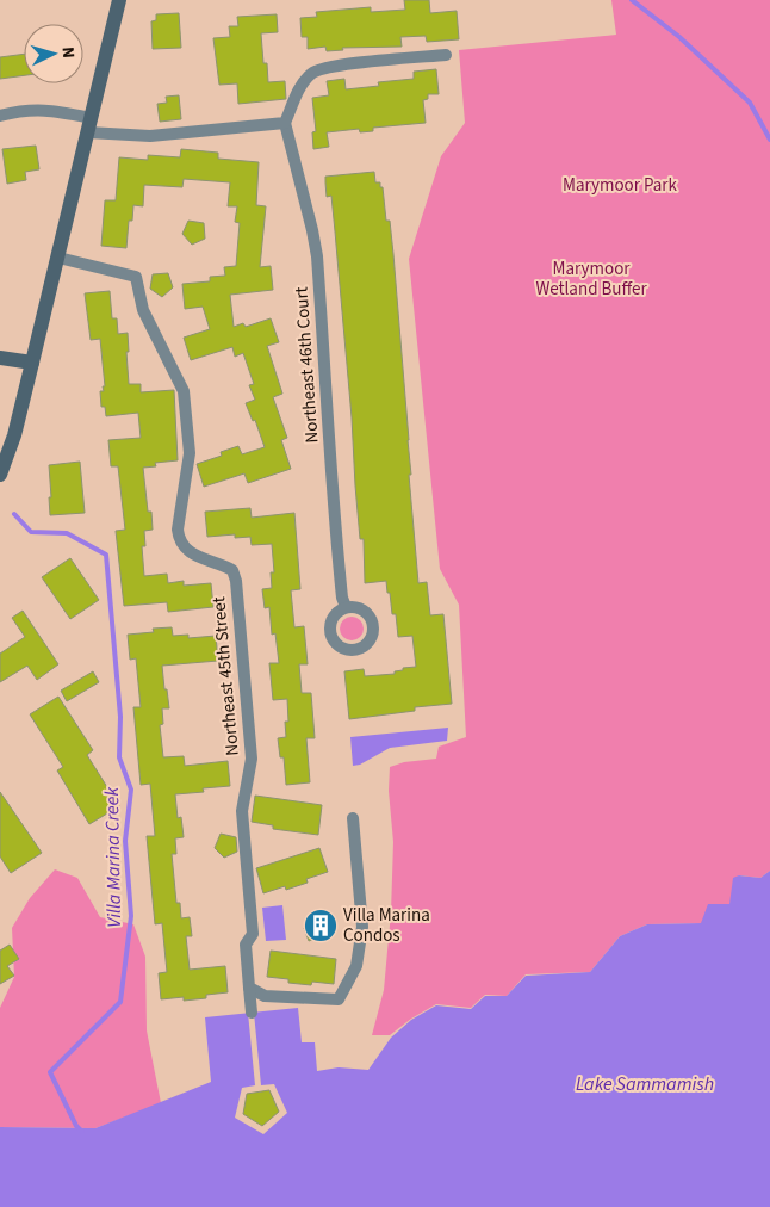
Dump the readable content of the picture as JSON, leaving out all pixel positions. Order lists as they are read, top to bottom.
{
  "streets": {
    "street": ["Northeast 46th Court", "Northeast 45th Street"]
  },
  "water": ["Villa Marina Creek", "Lake Sammamish"],
  "parks": ["Marymoor Park", "Marymoor Wetland Buffer"],
  "places": {
    "building": ["Villa Marina Condos"]
  },
  "north": "right"
}
